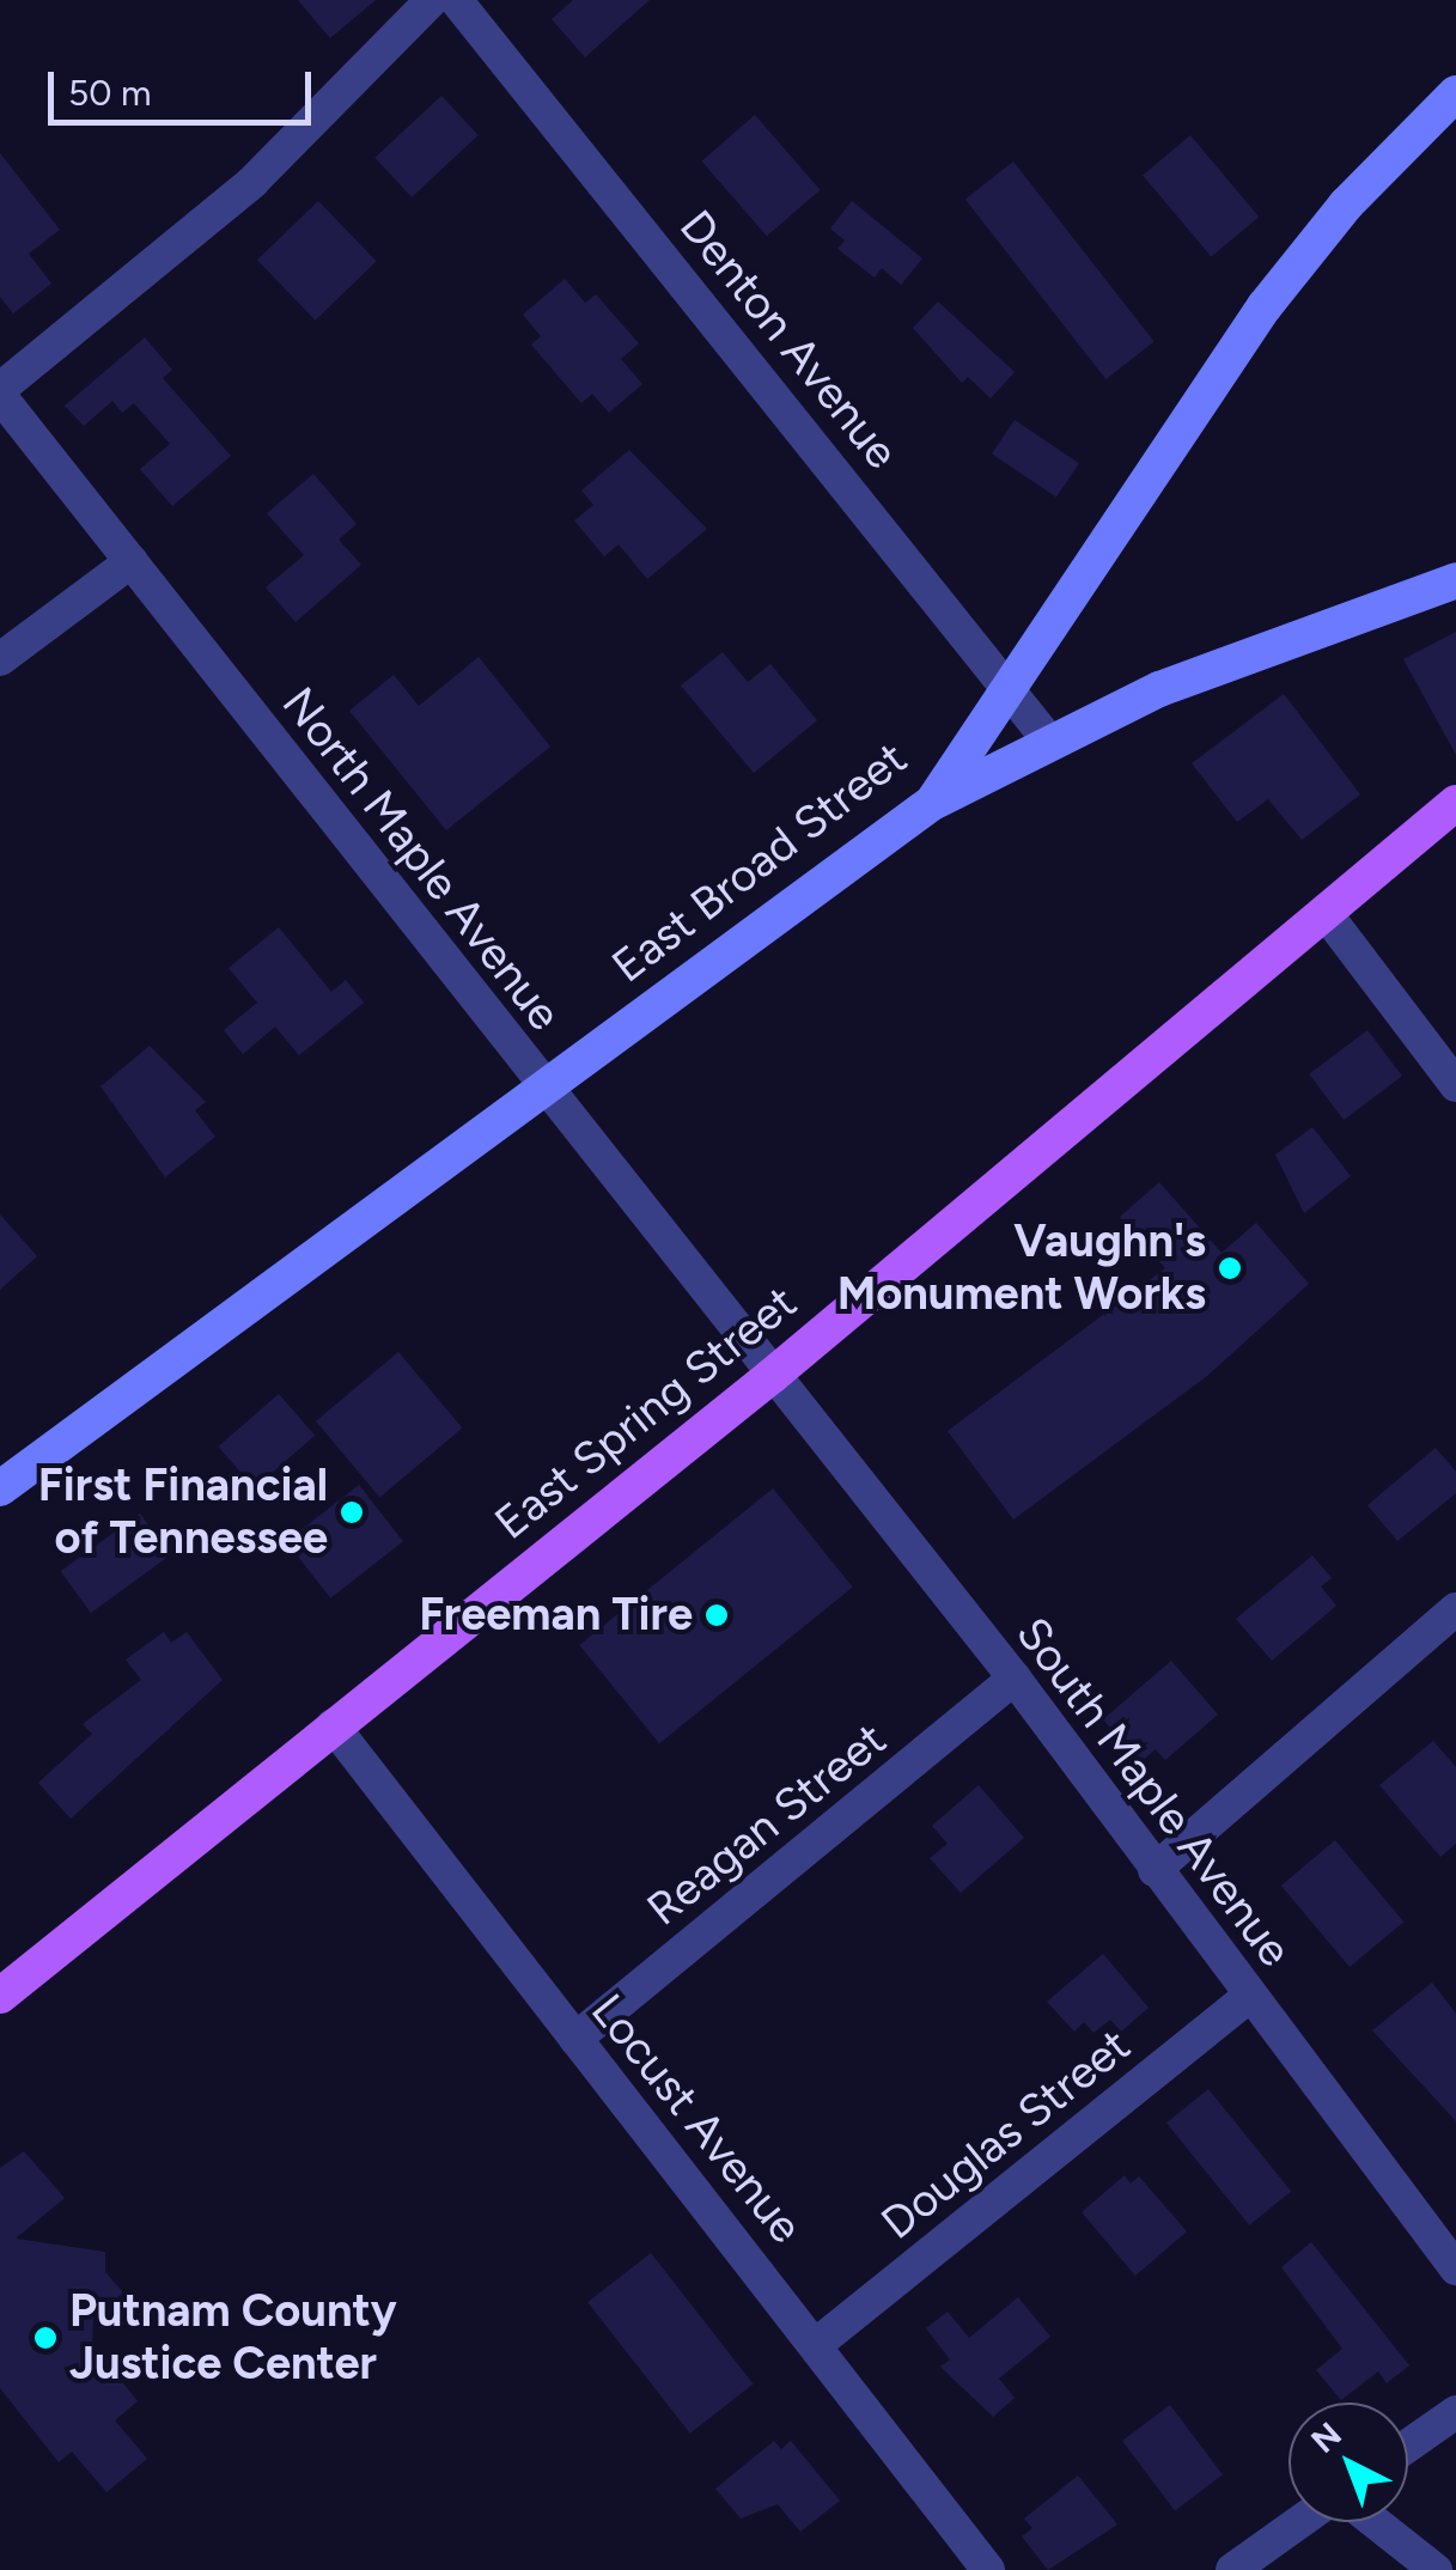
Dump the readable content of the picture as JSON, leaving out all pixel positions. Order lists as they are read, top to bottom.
{
  "streets": {
    "main road": ["East Spring Street"],
    "street": [
      "Denton Avenue",
      "North Maple Avenue",
      "East Broad Street",
      "South Maple Avenue",
      "Reagan Street",
      "Locust Avenue",
      "Douglas Street"
    ]
  },
  "crossings": [
    ["Denton Avenue", "East Broad Street"],
    ["North Maple Avenue", "East Broad Street"],
    ["North Maple Avenue", "East Spring Street"],
    ["North Maple Avenue", "South Maple Avenue"],
    ["East Spring Street", "South Maple Avenue"],
    ["East Spring Street", "Locust Avenue"],
    ["South Maple Avenue", "Reagan Street"],
    ["South Maple Avenue", "Douglas Street"],
    ["Reagan Street", "Locust Avenue"],
    ["Locust Avenue", "Douglas Street"]
  ],
  "places": [
    "Vaughn's Monument Works",
    "First Financial of Tennessee",
    "Freeman Tire",
    "Putnam County Justice Center"
  ],
  "scale_bar": "50 m",
  "north": "top left"
}
